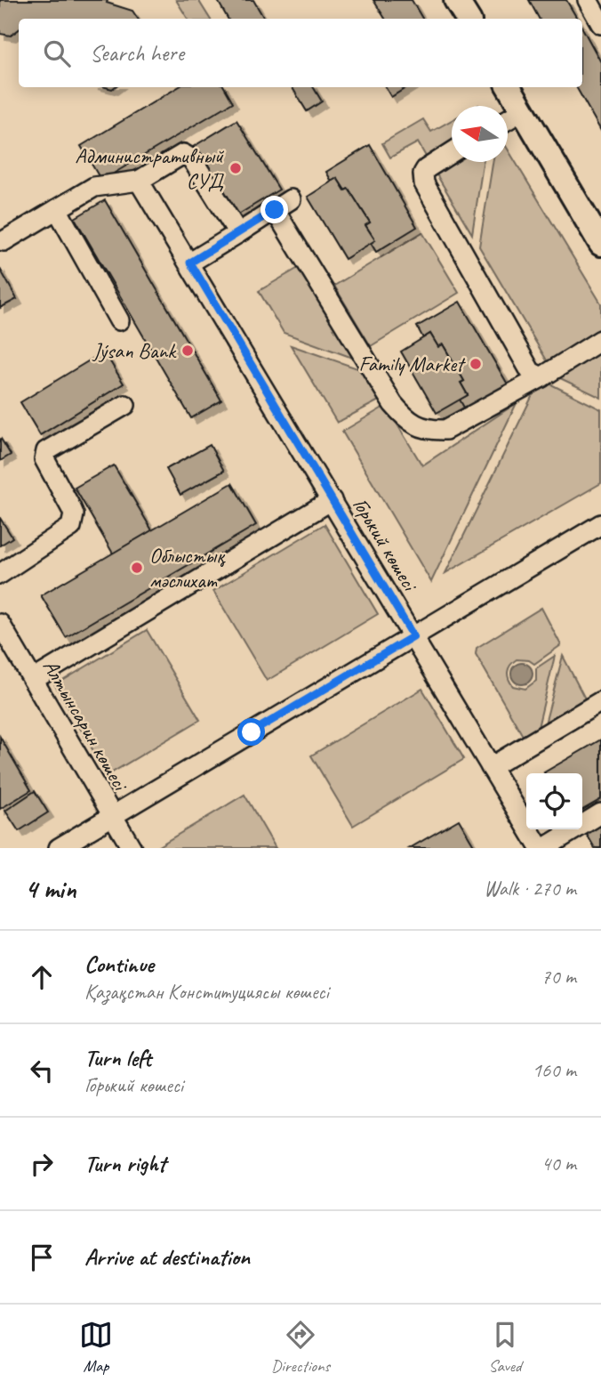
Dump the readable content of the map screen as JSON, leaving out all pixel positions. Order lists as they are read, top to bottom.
{
  "streets": {
    "street": ["Горький көшесі", "Алтынсарин көшесі"]
  },
  "places": [
    "Административный СУД",
    "Jýsan Bank",
    "Family Мarket",
    "Облыстық мәслихат"
  ],
  "north": "left",
  "page": {
    "search": "Search here",
    "heading": ["4 min", "Walk · 270 m"],
    "list": [
      ["Continue", "Қазақстан Конституциясы көшесі", "70 m"],
      ["Turn left", "Горький көшесі", "160 m"],
      ["Turn right", "40 m"],
      "Arrive at destination"
    ],
    "nav": ["Map", "Directions", "Saved"]
  }
}
